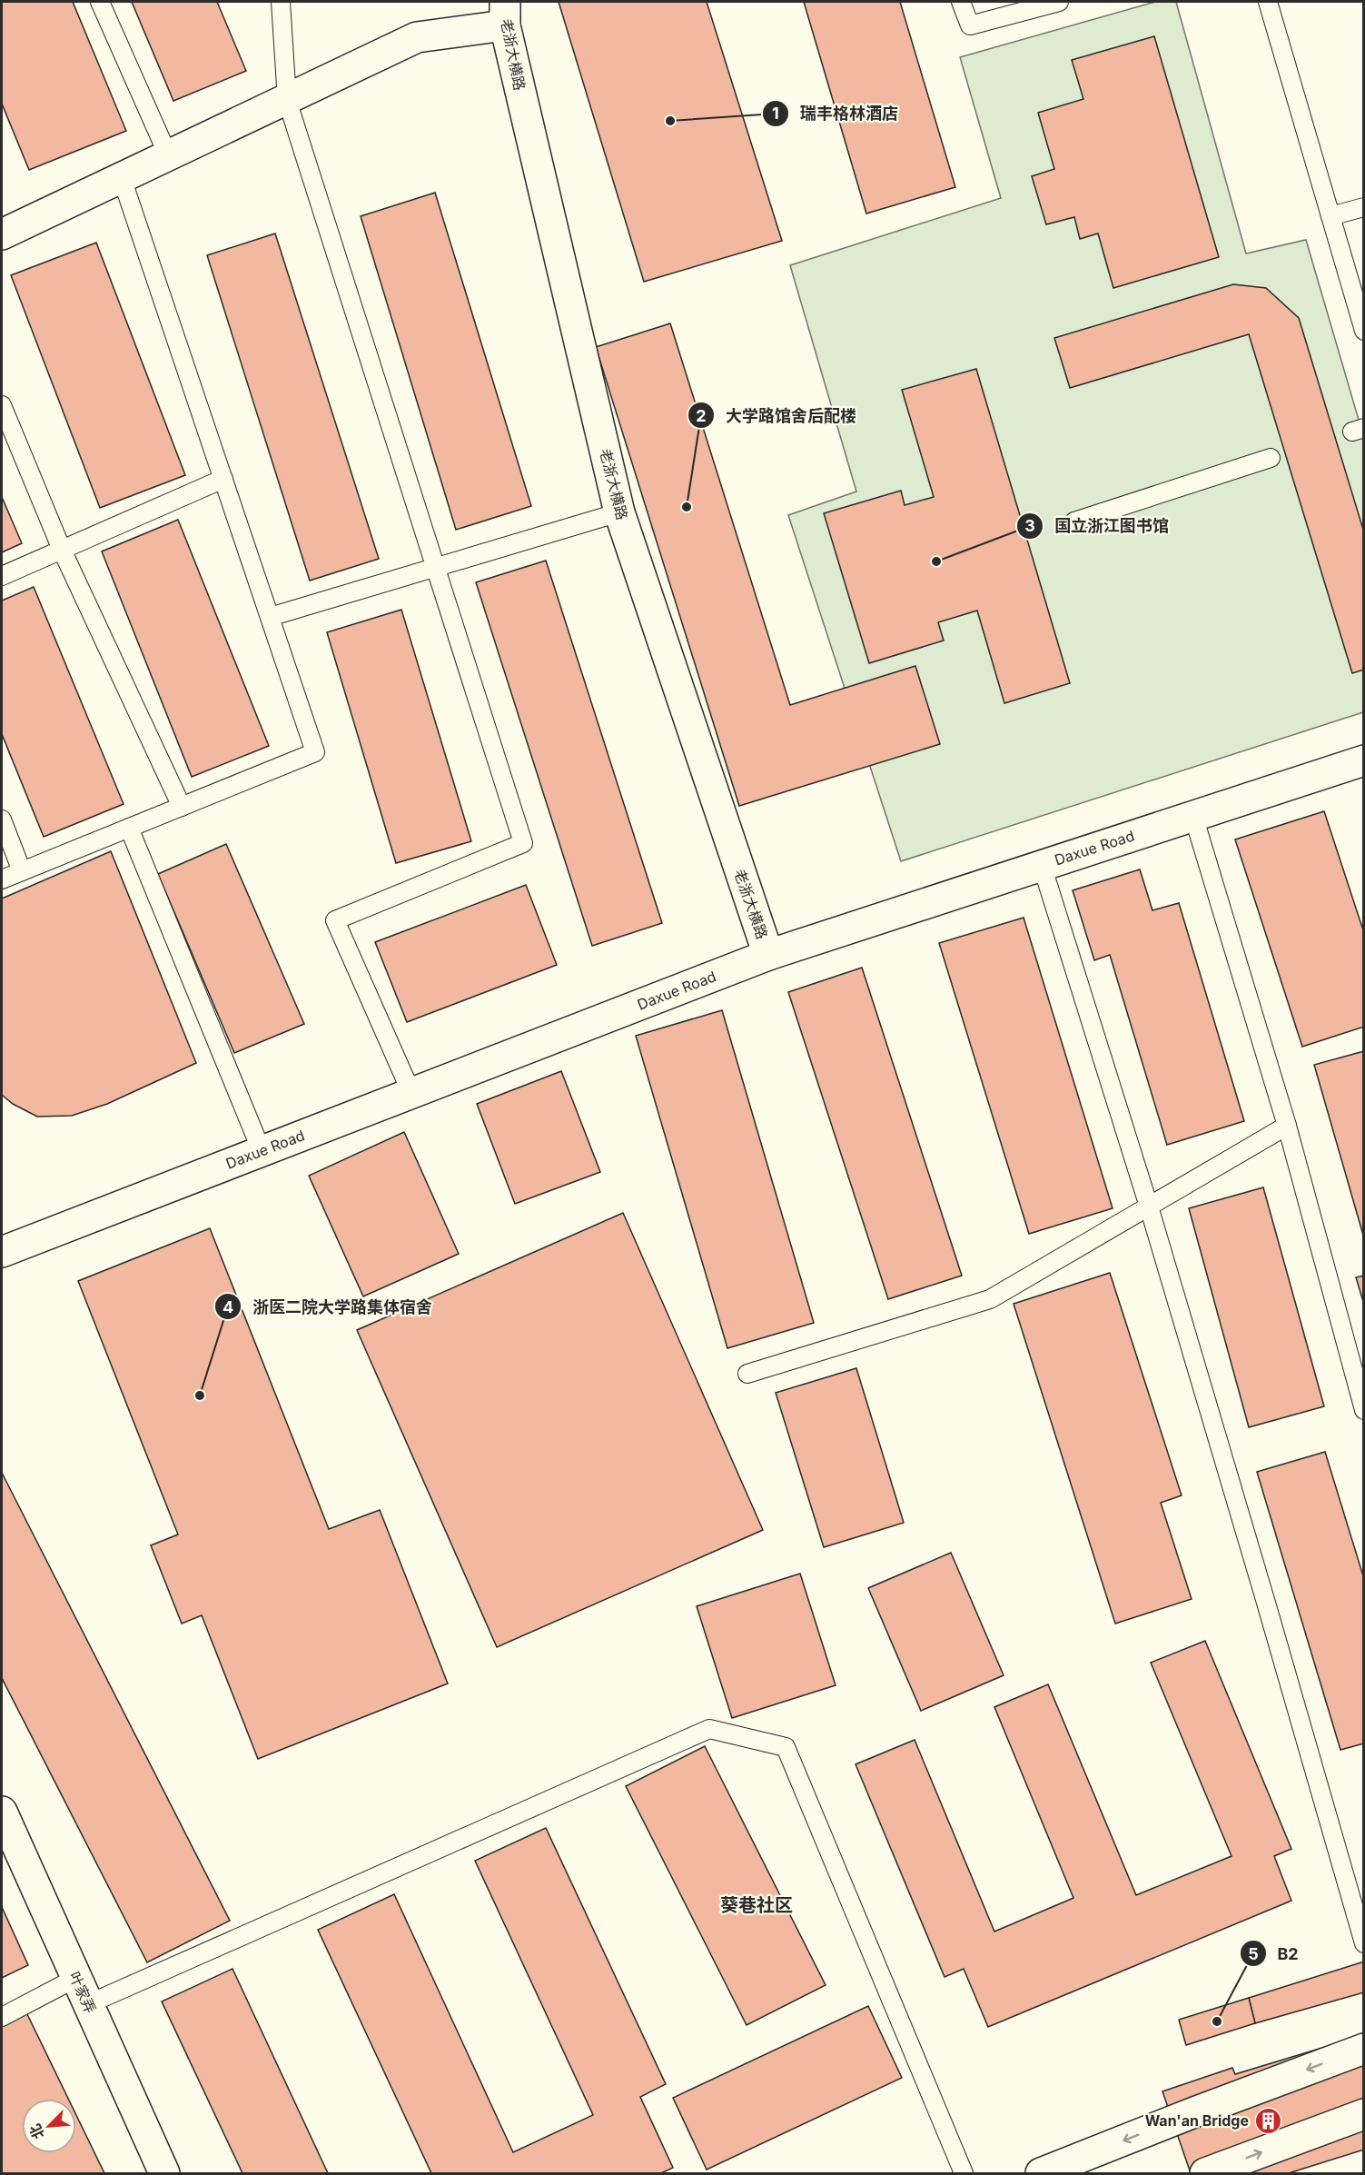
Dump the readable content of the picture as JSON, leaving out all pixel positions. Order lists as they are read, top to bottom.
{
  "streets": {
    "street": ["老浙大横路", "Daxue Road", "叶家弄"]
  },
  "crossings": [
    ["老浙大横路", "Daxue Road"]
  ],
  "districts": ["葵巷社区"],
  "places": {
    "other": [
      "瑞丰格林酒店",
      "大学路馆舍后配楼",
      "国立浙江图书馆",
      "浙医二院大学路集体宿舍",
      "B2"
    ],
    "building": ["Wan'an Bridge"]
  },
  "north": "bottom left"
}
